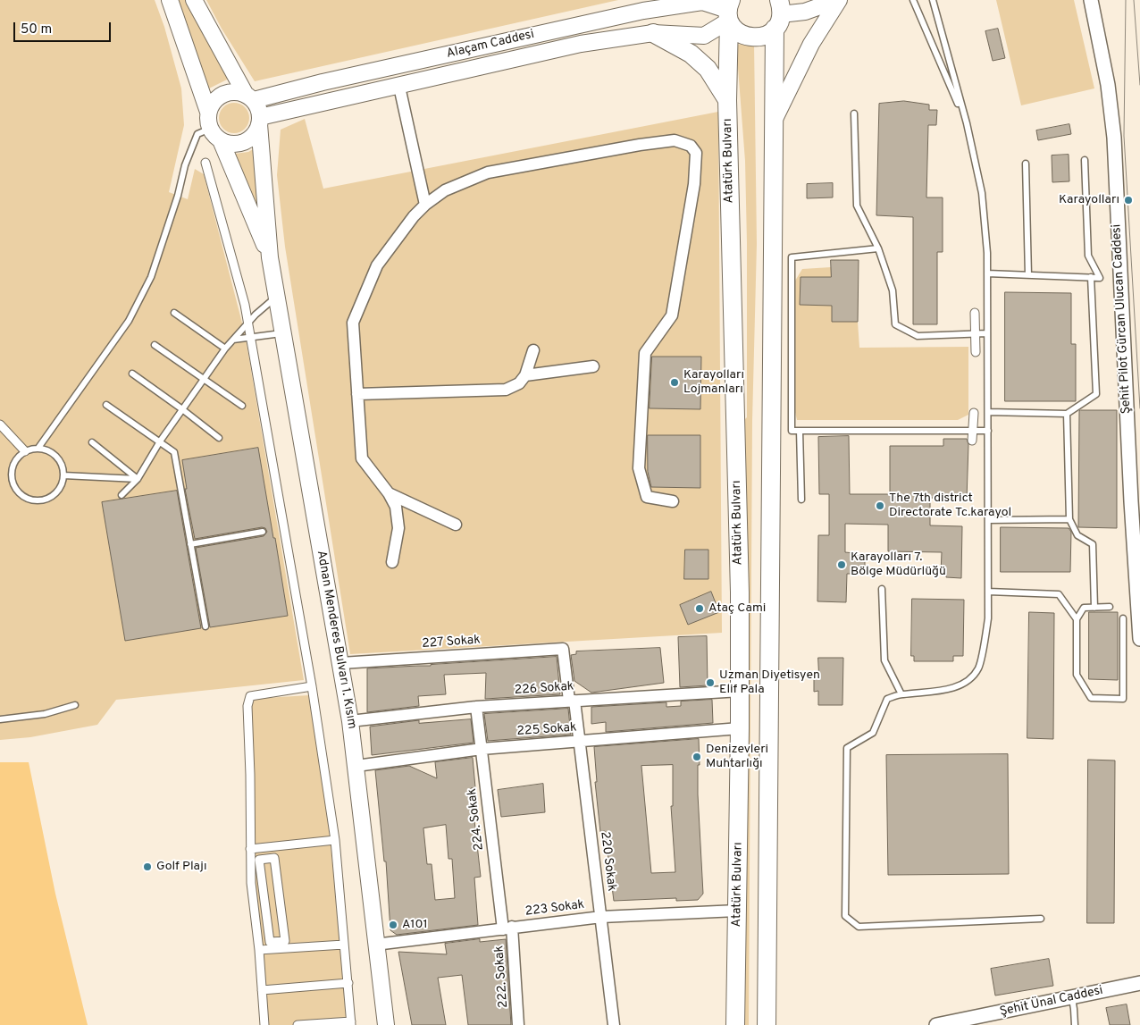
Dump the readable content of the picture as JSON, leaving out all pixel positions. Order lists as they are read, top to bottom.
{
  "streets": {
    "highway": ["Atatürk Bulvarı"],
    "main road": ["Alaçam Caddesi", "Adnan Menderes Bulvarı 1. Kısım"],
    "street": [
      "Şehit Pilot Gürcan Ulucan Caddesi",
      "227 Sokak",
      "226 Sokak",
      "225 Sokak",
      "224. Sokak",
      "220 Sokak",
      "223 Sokak",
      "222. Sokak",
      "Şehit Ünal Caddesi"
    ]
  },
  "crossings": [
    ["Alaçam Caddesi", "Atatürk Bulvarı"],
    ["Alaçam Caddesi", "Adnan Menderes Bulvarı 1. Kısım"],
    ["Atatürk Bulvarı", "226 Sokak"],
    ["Atatürk Bulvarı", "225 Sokak"],
    ["Atatürk Bulvarı", "223 Sokak"],
    ["Adnan Menderes Bulvarı 1. Kısım", "227 Sokak"],
    ["Adnan Menderes Bulvarı 1. Kısım", "226 Sokak"],
    ["Adnan Menderes Bulvarı 1. Kısım", "225 Sokak"],
    ["Adnan Menderes Bulvarı 1. Kısım", "223 Sokak"],
    ["227 Sokak", "220 Sokak"],
    ["226 Sokak", "224. Sokak"],
    ["226 Sokak", "220 Sokak"],
    ["225 Sokak", "224. Sokak"],
    ["225 Sokak", "220 Sokak"],
    ["224. Sokak", "223 Sokak"],
    ["224. Sokak", "222. Sokak"],
    ["220 Sokak", "223 Sokak"],
    ["223 Sokak", "222. Sokak"]
  ],
  "places": [
    "Karayolları",
    "Karayolları Lojmanları",
    "The 7th district Directorate Tc.karayol",
    "Karayolları 7. Bölge Müdürlüğü",
    "Ataç Cami",
    "Uzman Diyetisyen Elif Pala",
    "Denizevleri Muhtarlığı",
    "Golf Plajı",
    "A101"
  ],
  "scale_bar": "50 m"
}
